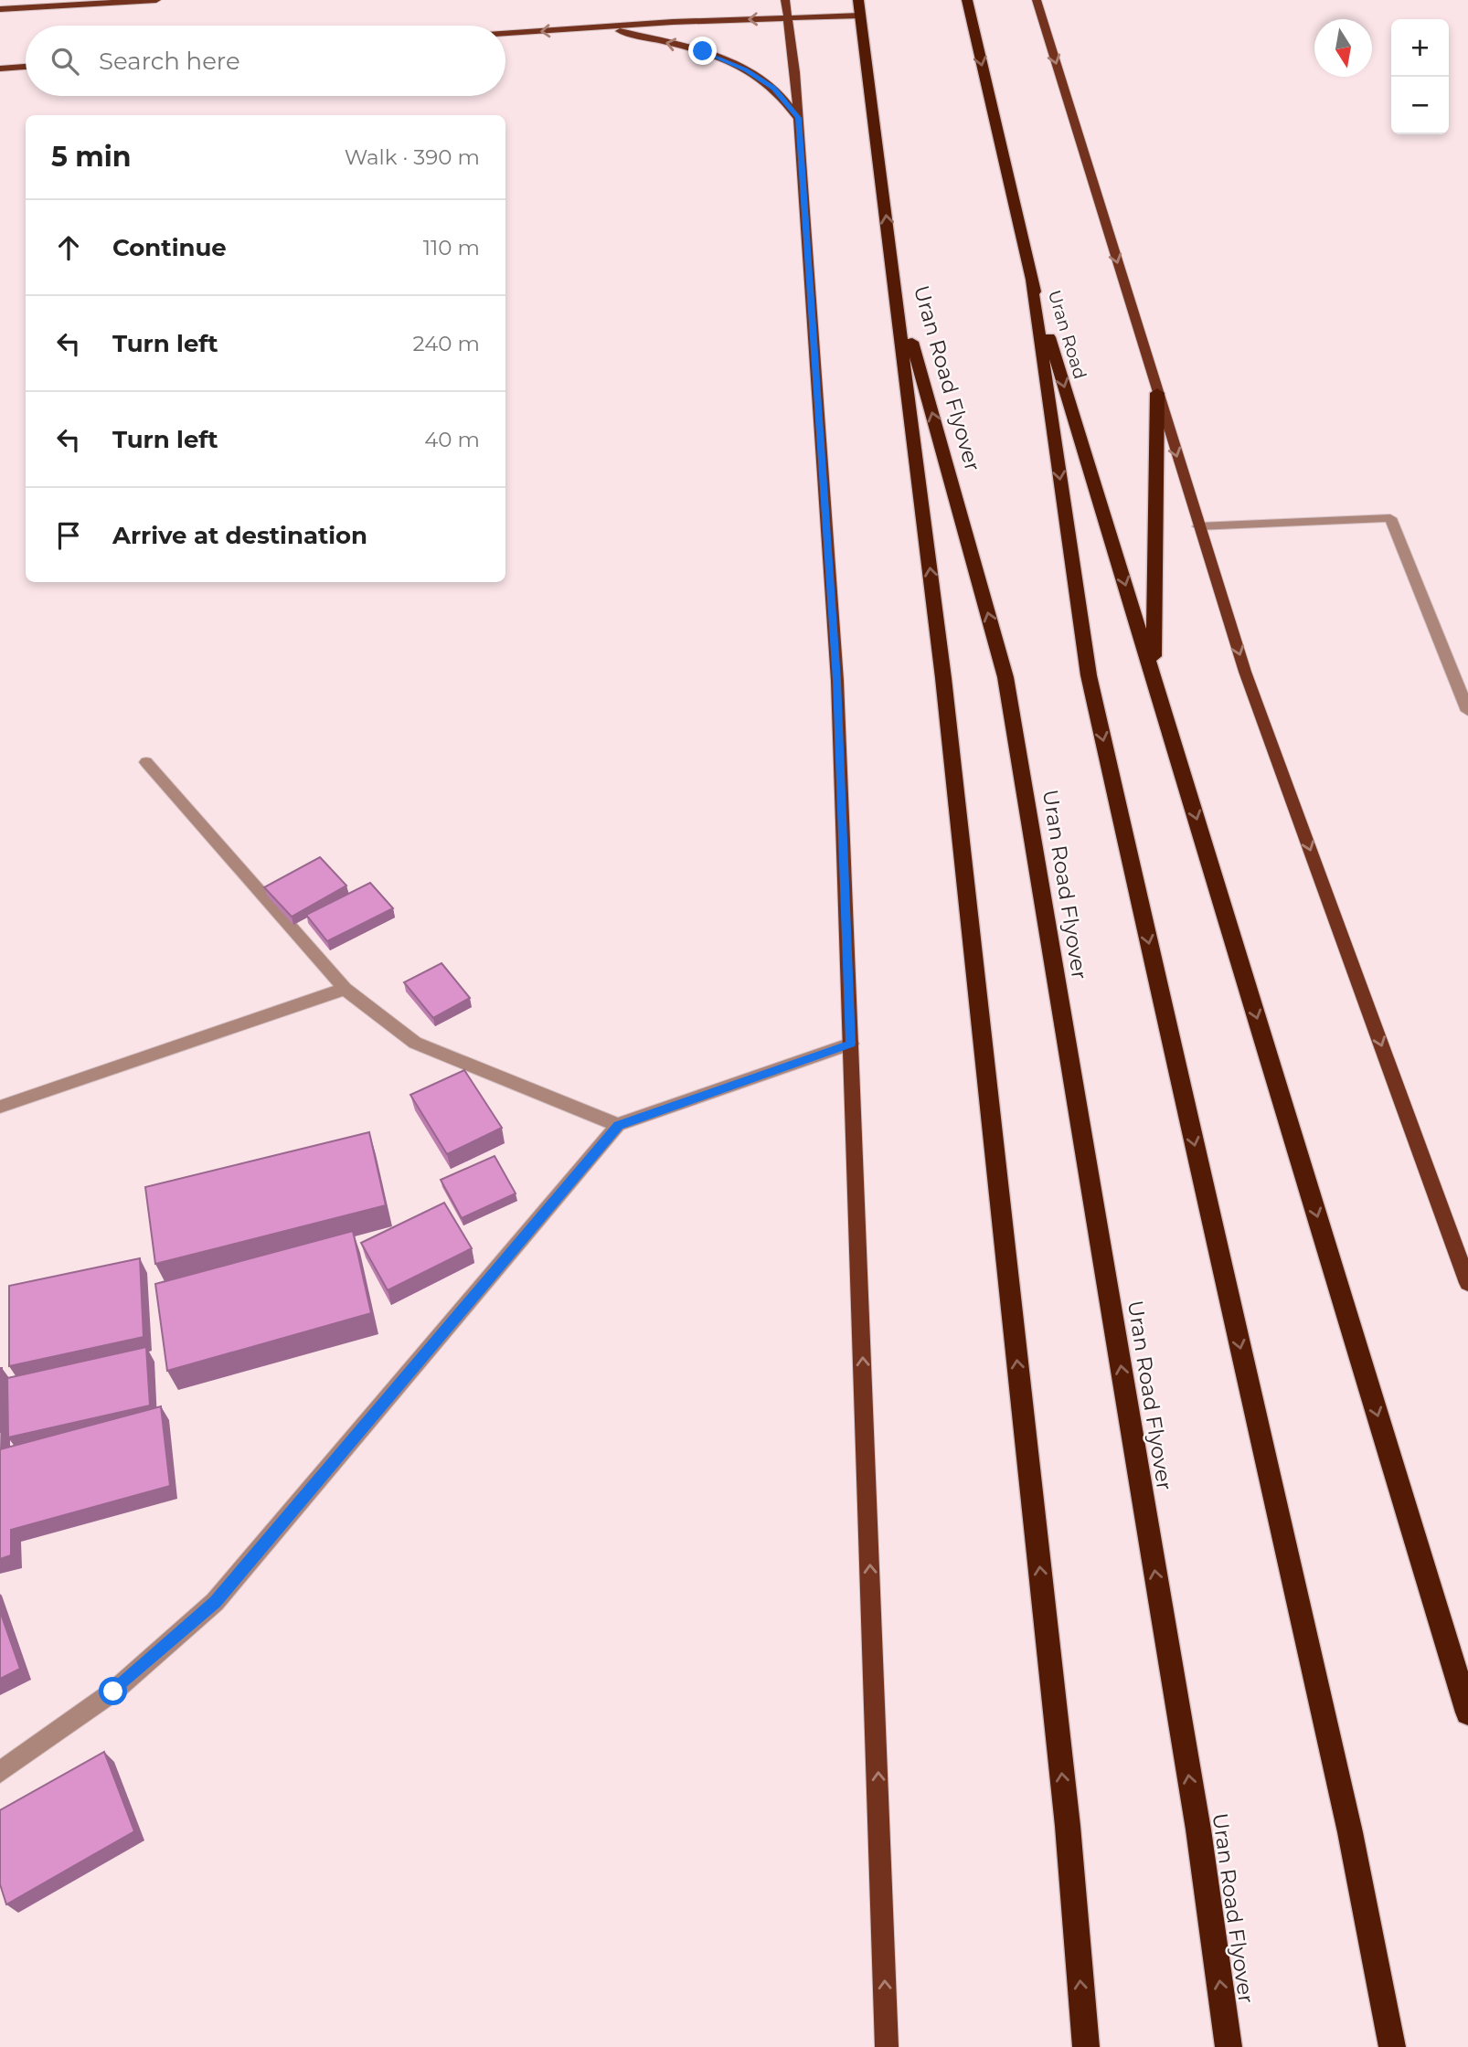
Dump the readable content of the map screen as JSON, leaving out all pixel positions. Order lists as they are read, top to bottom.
{
  "streets": {
    "highway": ["Uran Road", "Uran Road Flyover"]
  },
  "north": "bottom",
  "page": {
    "map_buttons": ["+", "−"],
    "search": "Search here",
    "heading": ["5 min", "Walk · 390 m"],
    "list": [
      ["Continue", "110 m"],
      ["Turn left", "240 m"],
      ["Turn left", "40 m"],
      "Arrive at destination"
    ]
  }
}
